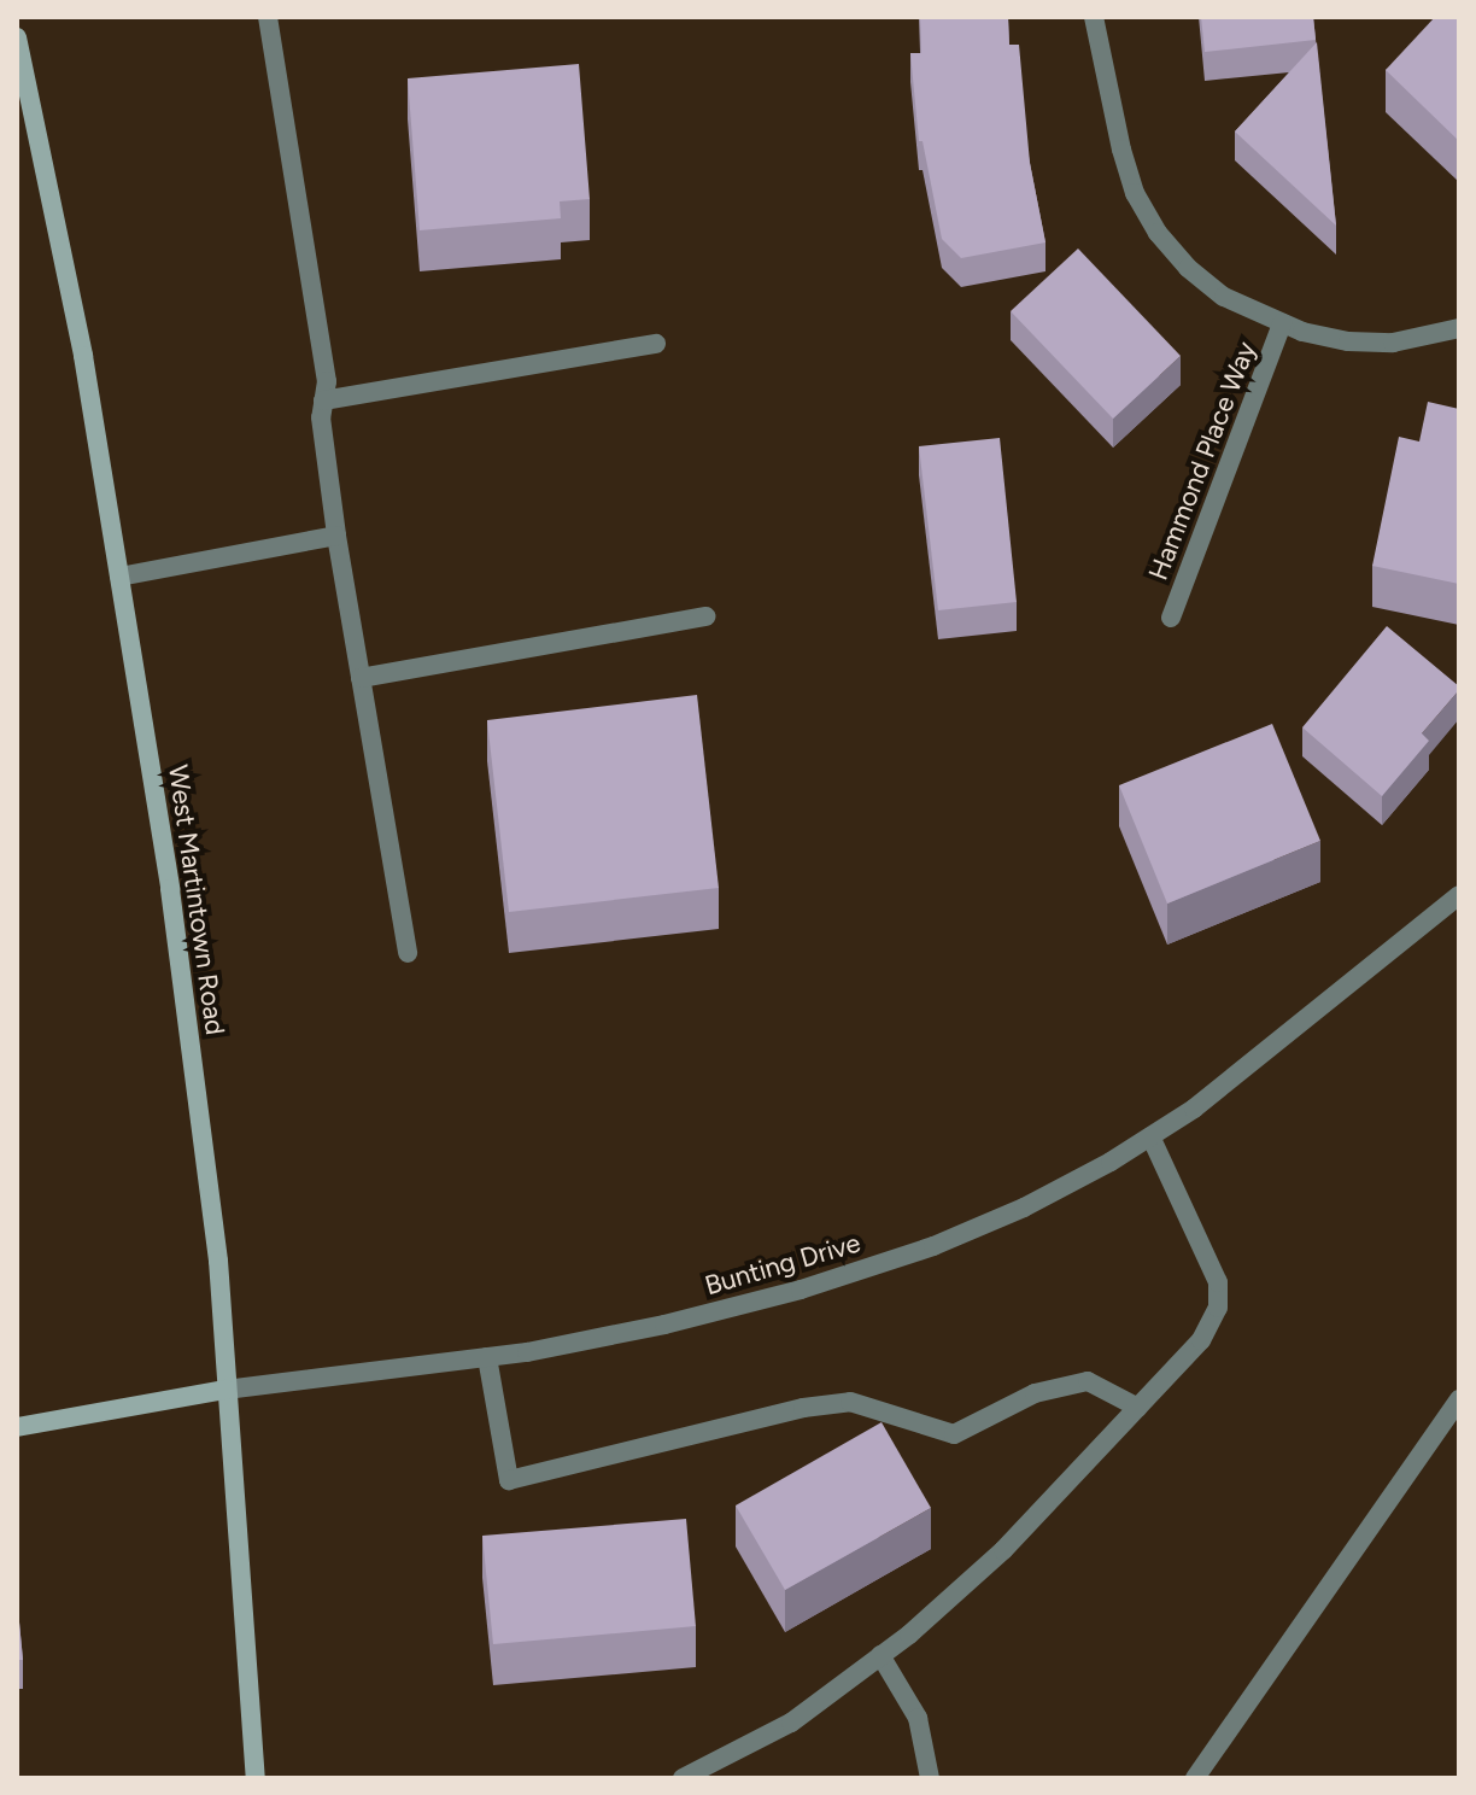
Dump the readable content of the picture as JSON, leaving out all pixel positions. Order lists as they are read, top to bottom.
{
  "streets": {
    "main road": ["West Martintown Road", "Bunting Drive"],
    "street": ["Hammond Place Way"]
  },
  "crossings": [
    ["West Martintown Road", "Bunting Drive"]
  ]
}
